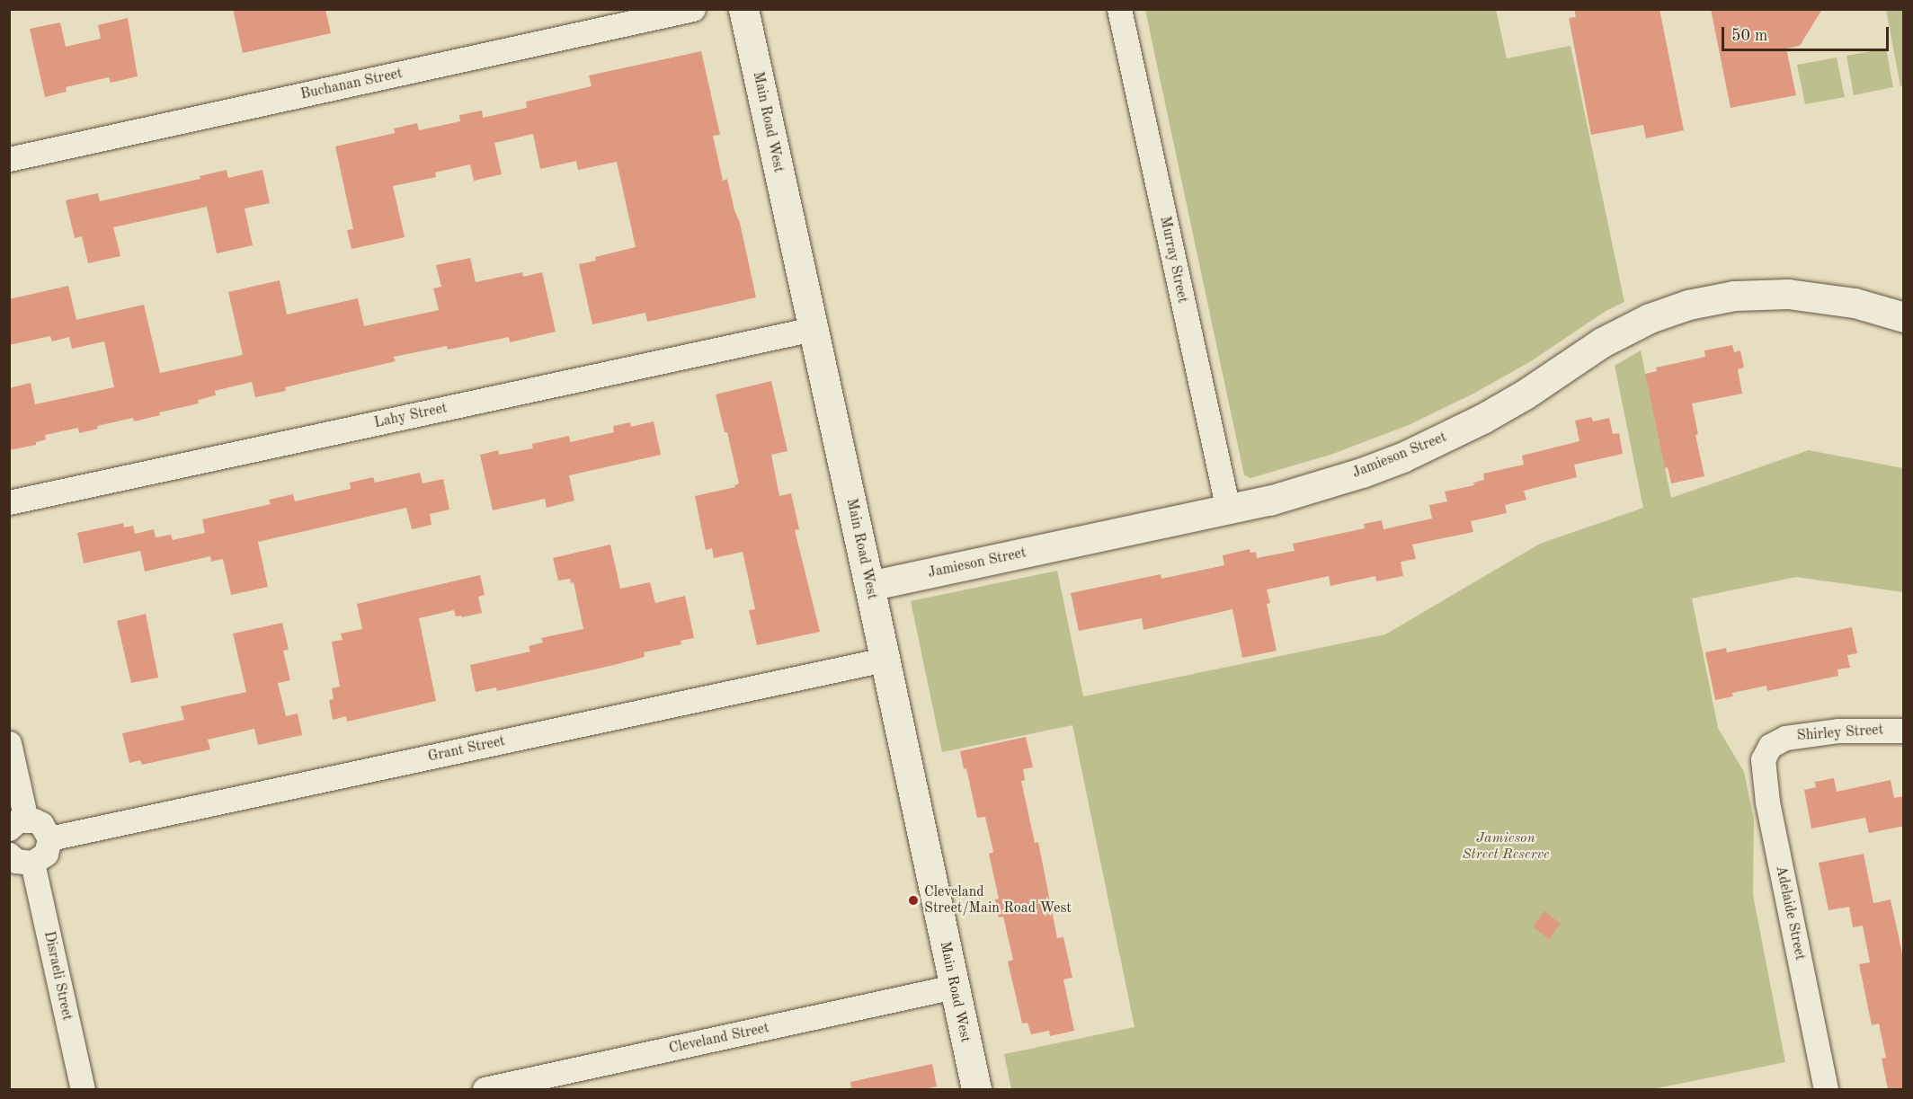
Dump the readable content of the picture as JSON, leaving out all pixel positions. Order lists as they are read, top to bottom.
{
  "streets": {
    "main road": ["Main Road West", "Jamieson Street"],
    "street": [
      "Buchanan Street",
      "Murray Street",
      "Lahy Street",
      "Shirley Street",
      "Grant Street",
      "Adelaide Street",
      "Disraeli Street",
      "Cleveland Street"
    ]
  },
  "crossings": [
    ["Main Road West", "Lahy Street"],
    ["Main Road West", "Jamieson Street"],
    ["Main Road West", "Grant Street"],
    ["Main Road West", "Cleveland Street"],
    ["Murray Street", "Jamieson Street"],
    ["Shirley Street", "Adelaide Street"]
  ],
  "parks": ["Jamieson Street Reserve"],
  "places": ["Cleveland Street/Main Road West"],
  "scale_bar": "50 m"
}
